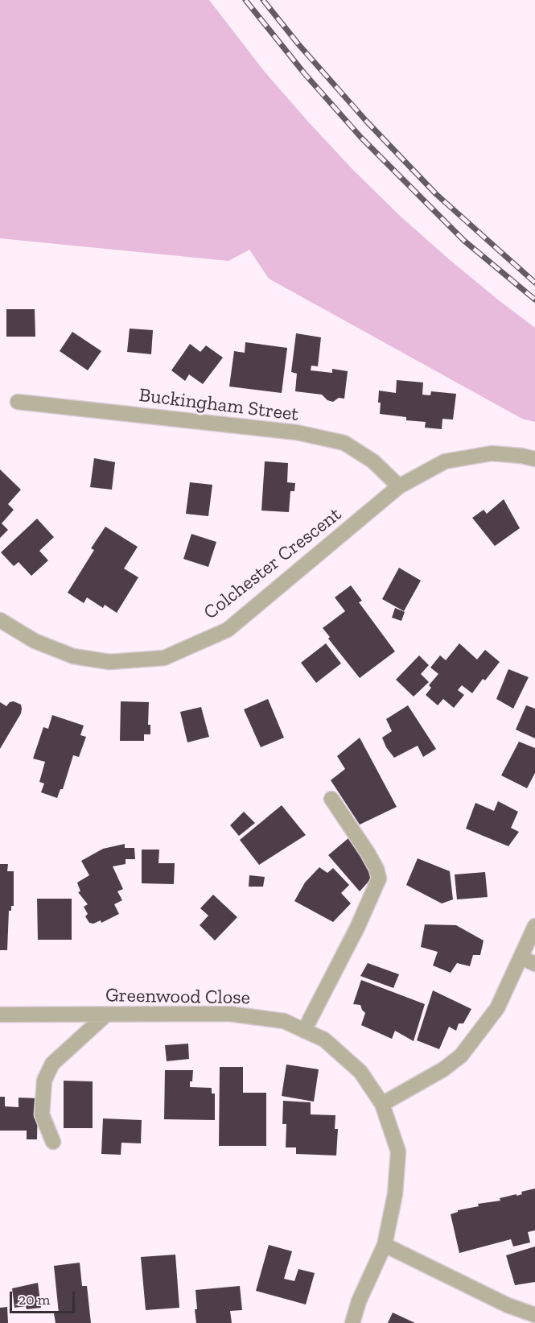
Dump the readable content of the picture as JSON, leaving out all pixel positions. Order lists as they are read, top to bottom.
{
  "streets": {
    "street": ["Buckingham Street", "Colchester Crescent", "Greenwood Close"]
  },
  "crossings": [
    ["Buckingham Street", "Colchester Crescent"]
  ],
  "scale_bar": "20 m"
}
